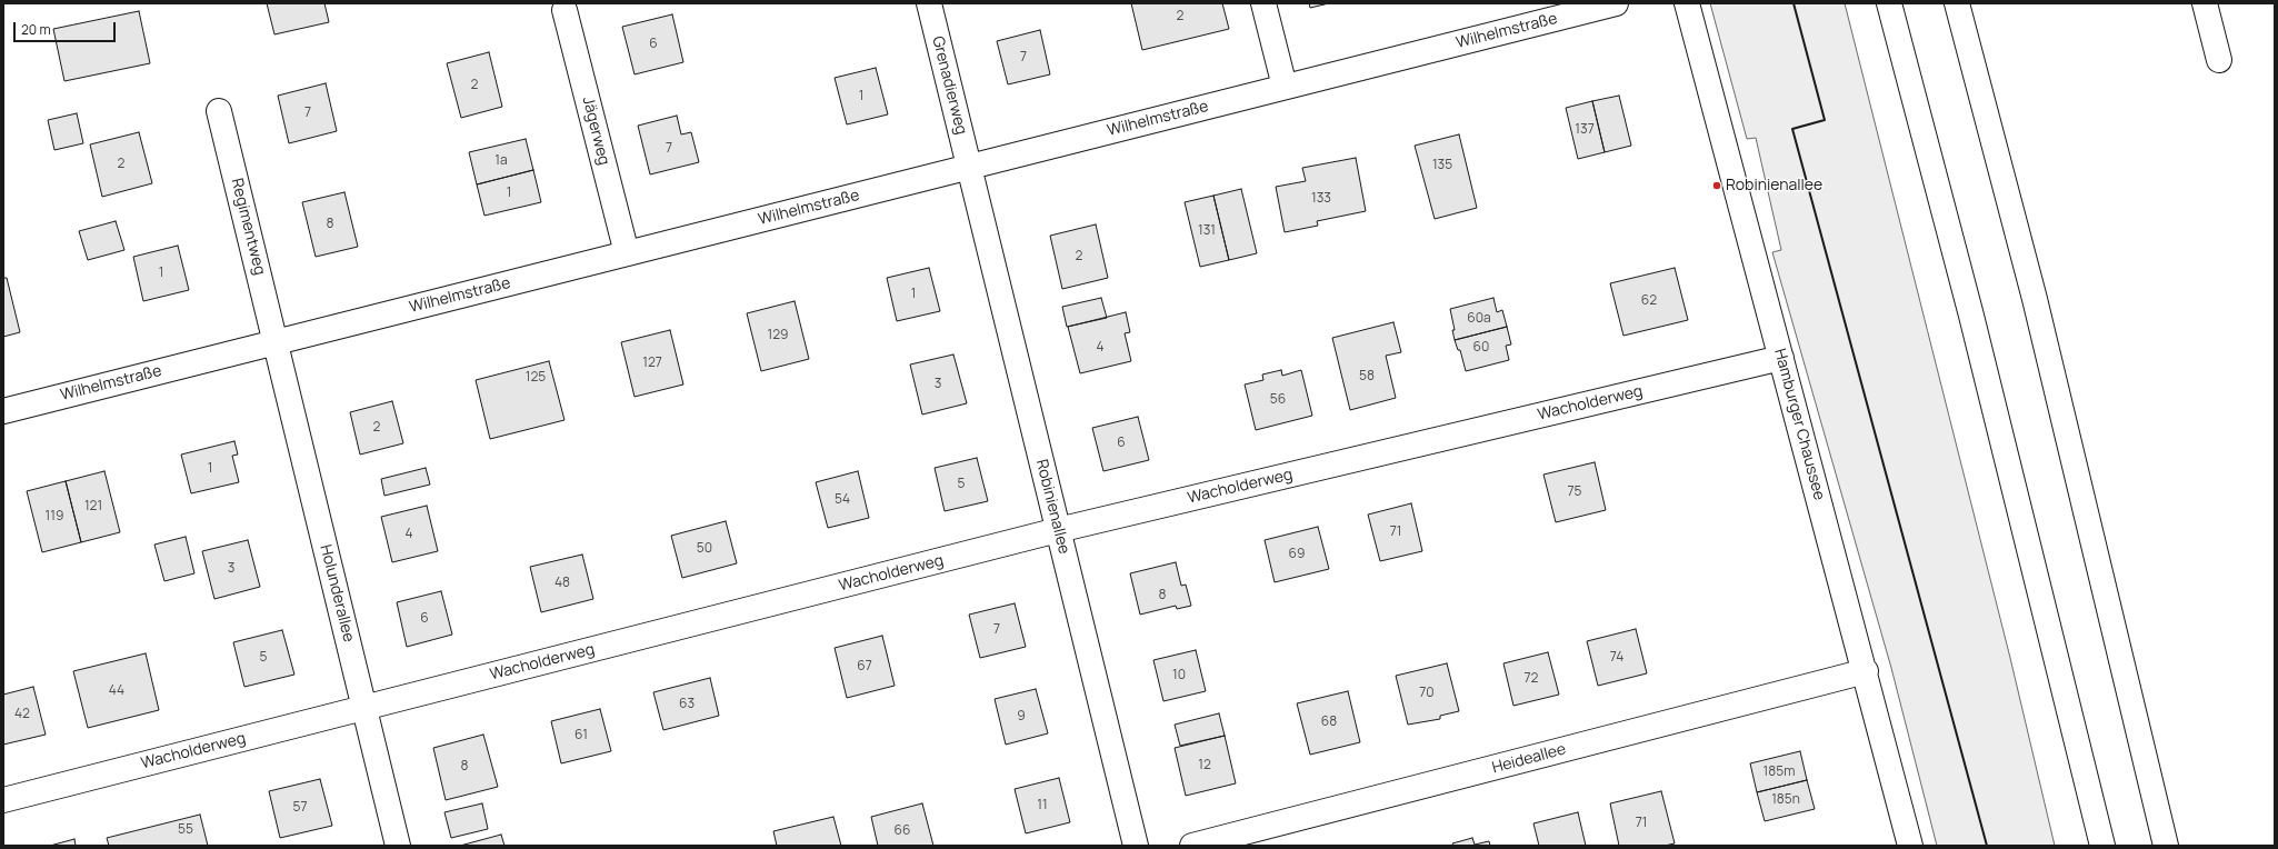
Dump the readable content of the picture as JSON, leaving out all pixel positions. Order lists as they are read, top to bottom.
{
  "streets": {
    "main road": [
      "Wilhelmstraße",
      "Grenadierweg",
      "Jägerweg",
      "Regimentweg",
      "Wacholderweg",
      "Hamburger Chaussee",
      "Robinienallee",
      "Holunderallee",
      "Heideallee"
    ]
  },
  "crossings": [
    ["Wilhelmstraße", "Grenadierweg"],
    ["Wilhelmstraße", "Jägerweg"],
    ["Wilhelmstraße", "Regimentweg"],
    ["Wilhelmstraße", "Robinienallee"],
    ["Wilhelmstraße", "Holunderallee"],
    ["Grenadierweg", "Robinienallee"],
    ["Regimentweg", "Holunderallee"],
    ["Wacholderweg", "Hamburger Chaussee"],
    ["Wacholderweg", "Robinienallee"],
    ["Wacholderweg", "Holunderallee"],
    ["Hamburger Chaussee", "Heideallee"]
  ],
  "places": ["Robinienallee"],
  "house_numbers": [
    "2",
    "6",
    "7",
    "2",
    "1",
    "7",
    "137",
    "7",
    "1a",
    "2",
    "135",
    "1",
    "133",
    "8",
    "131",
    "2",
    "1",
    "1",
    "62",
    "60a",
    "129",
    "4",
    "60",
    "127",
    "58",
    "125",
    "3",
    "56",
    "2",
    "6",
    "1",
    "5",
    "75",
    "54",
    "121",
    "119",
    "71",
    "4",
    "50",
    "69",
    "3",
    "48",
    "8",
    "6",
    "7",
    "5",
    "74",
    "67",
    "10",
    "72",
    "44",
    "70",
    "63",
    "42",
    "9",
    "68",
    "61",
    "12",
    "8",
    "185m",
    "185n",
    "11",
    "57",
    "71",
    "55",
    "66"
  ],
  "scale_bar": "20 m"
}
